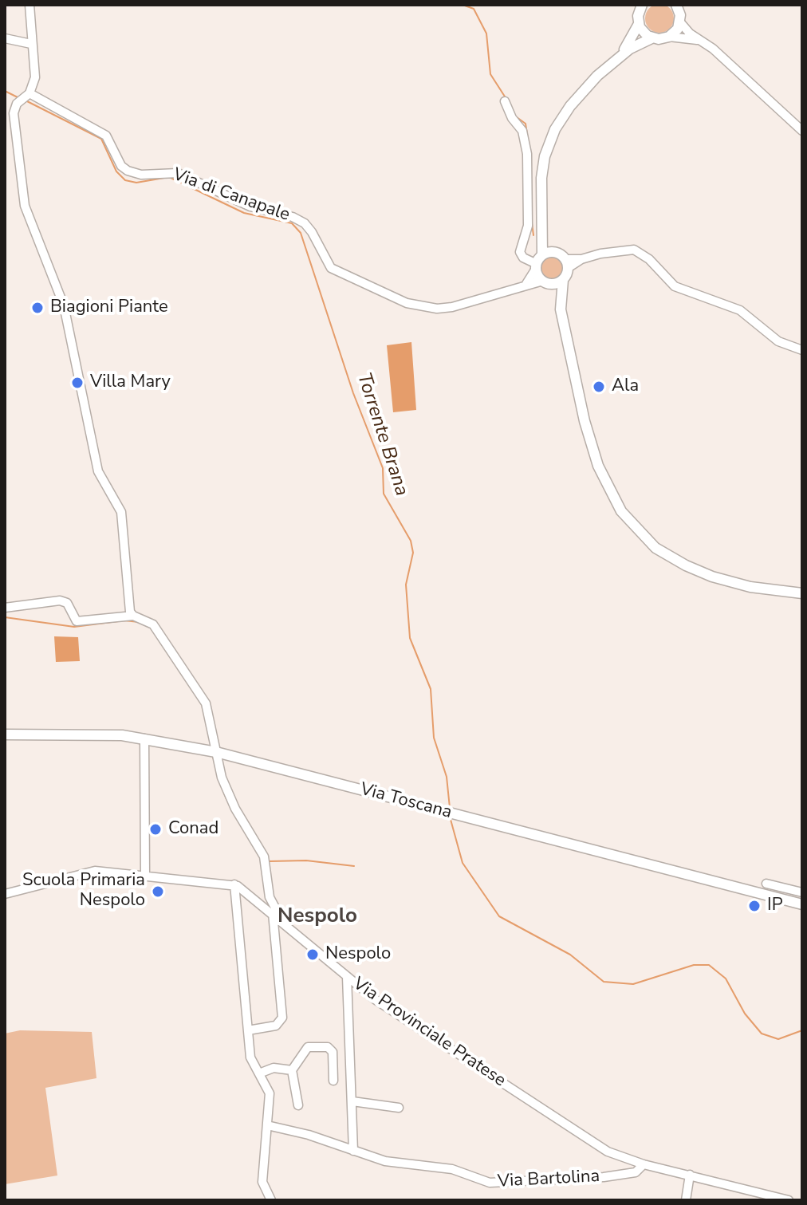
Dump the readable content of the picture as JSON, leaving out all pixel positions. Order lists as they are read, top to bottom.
{
  "streets": {
    "main road": ["Via Toscana"],
    "street": ["Via di Canapale", "Via Provinciale Pratese", "Via Bartolina"]
  },
  "crossings": [
    ["Via Provinciale Pratese", "Via Bartolina"]
  ],
  "districts": ["Nespolo"],
  "water": ["Torrente Brana"],
  "places": [
    "Biagioni Piante",
    "Villa Mary",
    "Ala",
    "Conad",
    "Scuola Primaria Nespolo",
    "IP",
    "Nespolo"
  ]
}
